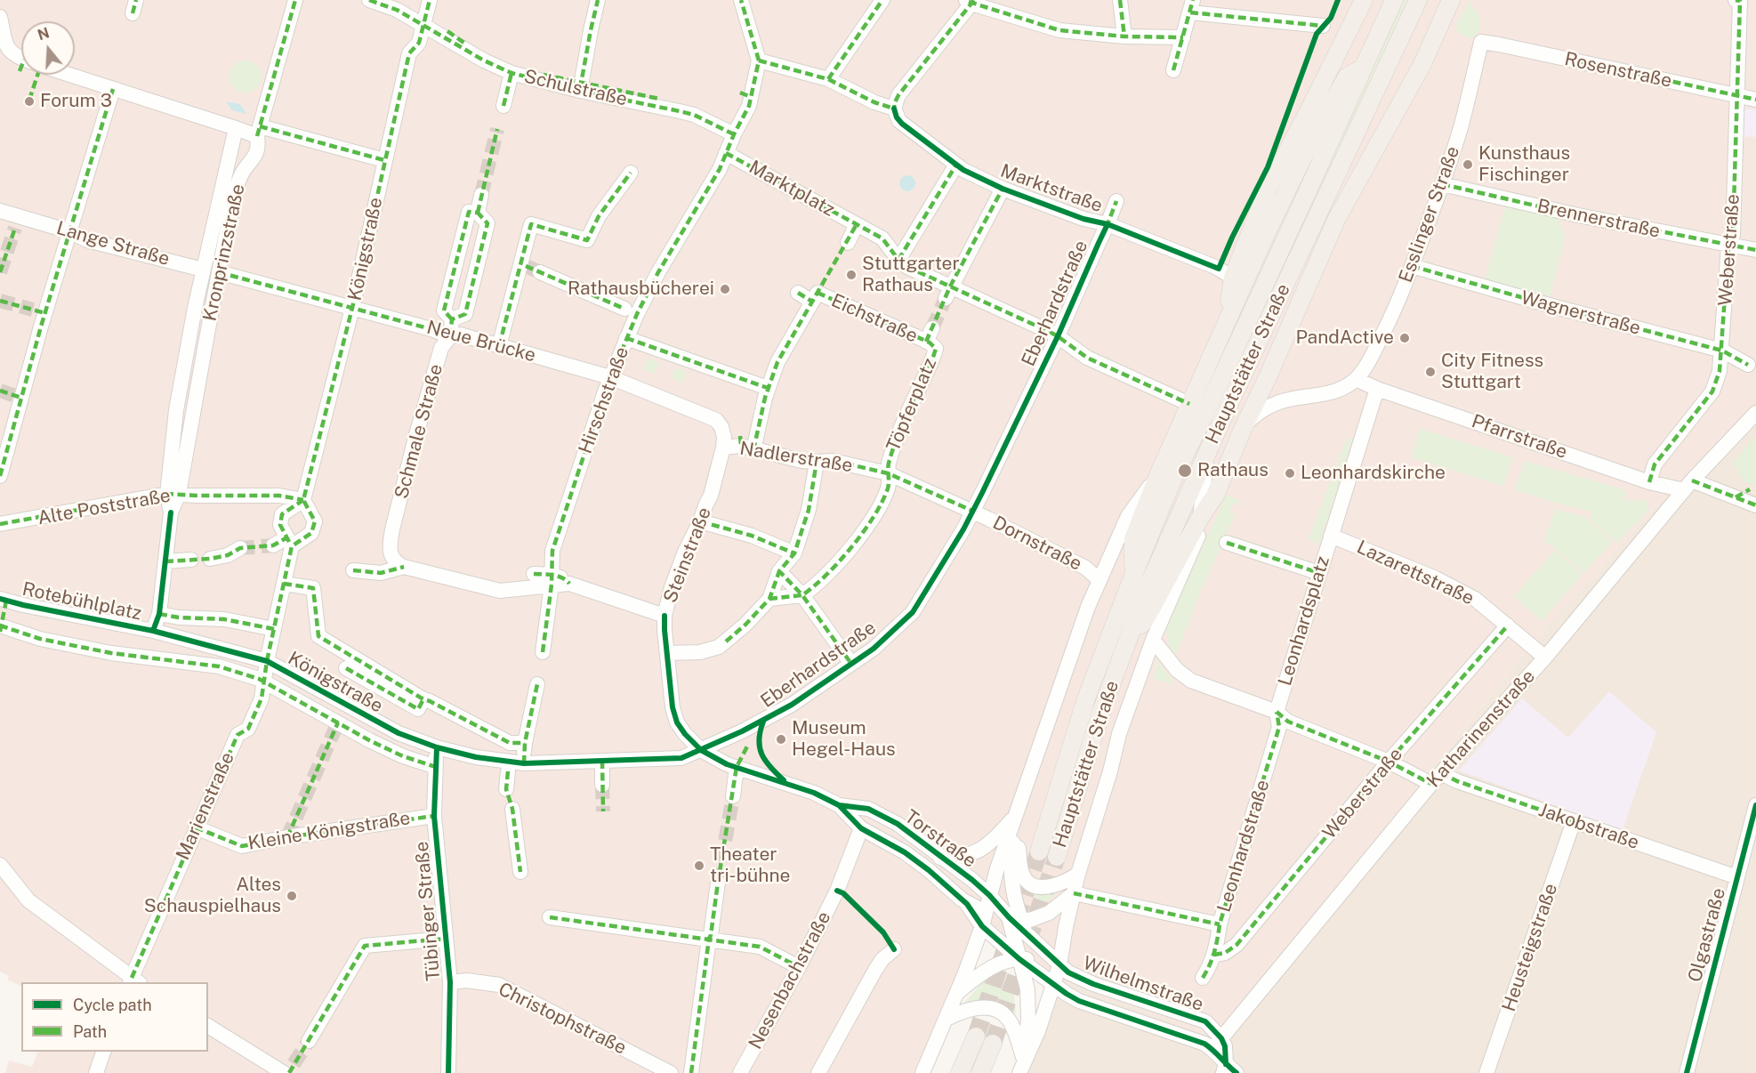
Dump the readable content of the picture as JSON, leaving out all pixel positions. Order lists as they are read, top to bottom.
{
  "streets": {
    "main road": ["Hauptstätter Straße"],
    "street": [
      "Rosenstraße",
      "Schulstraße",
      "Marktplatz",
      "Marktstraße",
      "Esslinger Straße",
      "Brennerstraße",
      "Lange Straße",
      "Königstraße",
      "Weberstraße",
      "Kronprinzstraße",
      "Eberhardstraße",
      "Wagnerstraße",
      "Eichstraße",
      "Neue Brücke",
      "Hirschstraße",
      "Töpferplatz",
      "Schmale Straße",
      "Pfarrstraße",
      "Nadlerstraße",
      "Alte Poststraße",
      "Dornstraße",
      "Steinstraße",
      "Lazarettstraße",
      "Rotebühlplatz",
      "Leonhardsplatz",
      "Katharinenstraße",
      "Marienstraße",
      "Jakobstraße",
      "Kleine Königstraße",
      "Torstraße",
      "Leonhardstraße",
      "Tübinger Straße",
      "Olgastraße",
      "Heusteigstraße",
      "Nesenbachstraße",
      "Wilhelmstraße",
      "Christophstraße"
    ]
  },
  "crossings": [
    ["Rosenstraße", "Esslinger Straße"],
    ["Rosenstraße", "Weberstraße"],
    ["Schulstraße", "Marktplatz"],
    ["Schulstraße", "Königstraße"],
    ["Marktplatz", "Hirschstraße"],
    ["Marktstraße", "Eberhardstraße"],
    ["Esslinger Straße", "Brennerstraße"],
    ["Esslinger Straße", "Wagnerstraße"],
    ["Esslinger Straße", "Pfarrstraße"],
    ["Brennerstraße", "Weberstraße"],
    ["Lange Straße", "Kronprinzstraße"],
    ["Königstraße", "Kronprinzstraße"],
    ["Königstraße", "Eberhardstraße"],
    ["Königstraße", "Neue Brücke"],
    ["Königstraße", "Alte Poststraße"],
    ["Königstraße", "Rotebühlplatz"],
    ["Königstraße", "Marienstraße"],
    ["Königstraße", "Tübinger Straße"],
    ["Weberstraße", "Wagnerstraße"],
    ["Weberstraße", "Pfarrstraße"],
    ["Weberstraße", "Lazarettstraße"],
    ["Weberstraße", "Jakobstraße"],
    ["Weberstraße", "Leonhardstraße"],
    ["Kronprinzstraße", "Alte Poststraße"],
    ["Kronprinzstraße", "Rotebühlplatz"],
    ["Eberhardstraße", "Nadlerstraße"],
    ["Eberhardstraße", "Dornstraße"],
    ["Eberhardstraße", "Steinstraße"],
    ["Eberhardstraße", "Torstraße"],
    ["Eberhardstraße", "Tübinger Straße"],
    ["Eichstraße", "Töpferplatz"],
    ["Eichstraße", "Nadlerstraße"],
    ["Neue Brücke", "Hirschstraße"],
    ["Neue Brücke", "Schmale Straße"],
    ["Neue Brücke", "Nadlerstraße"],
    ["Hirschstraße", "Nadlerstraße"],
    ["Töpferplatz", "Nadlerstraße"],
    ["Pfarrstraße", "Leonhardsplatz"],
    ["Pfarrstraße", "Katharinenstraße"],
    ["Nadlerstraße", "Dornstraße"],
    ["Nadlerstraße", "Steinstraße"],
    ["Steinstraße", "Torstraße"],
    ["Lazarettstraße", "Leonhardsplatz"],
    ["Lazarettstraße", "Katharinenstraße"],
    ["Leonhardsplatz", "Jakobstraße"],
    ["Leonhardsplatz", "Leonhardstraße"],
    ["Katharinenstraße", "Jakobstraße"],
    ["Katharinenstraße", "Wilhelmstraße"],
    ["Marienstraße", "Kleine Königstraße"],
    ["Jakobstraße", "Leonhardstraße"],
    ["Jakobstraße", "Olgastraße"],
    ["Jakobstraße", "Heusteigstraße"],
    ["Kleine Königstraße", "Tübinger Straße"],
    ["Torstraße", "Nesenbachstraße"],
    ["Torstraße", "Wilhelmstraße"],
    ["Tübinger Straße", "Christophstraße"]
  ],
  "places": [
    "Forum 3",
    "Kunsthaus Fischinger",
    "Stuttgarter Rathaus",
    "Rathausbücherei",
    "PandActive",
    "City Fitness Stuttgart",
    "Rathaus",
    "Leonhardskirche",
    "Museum Hegel-Haus",
    "Theater tri-bühne",
    "Altes Schauspielhaus"
  ],
  "legend": ["Cycle path", "Path"],
  "north": "top"
}
